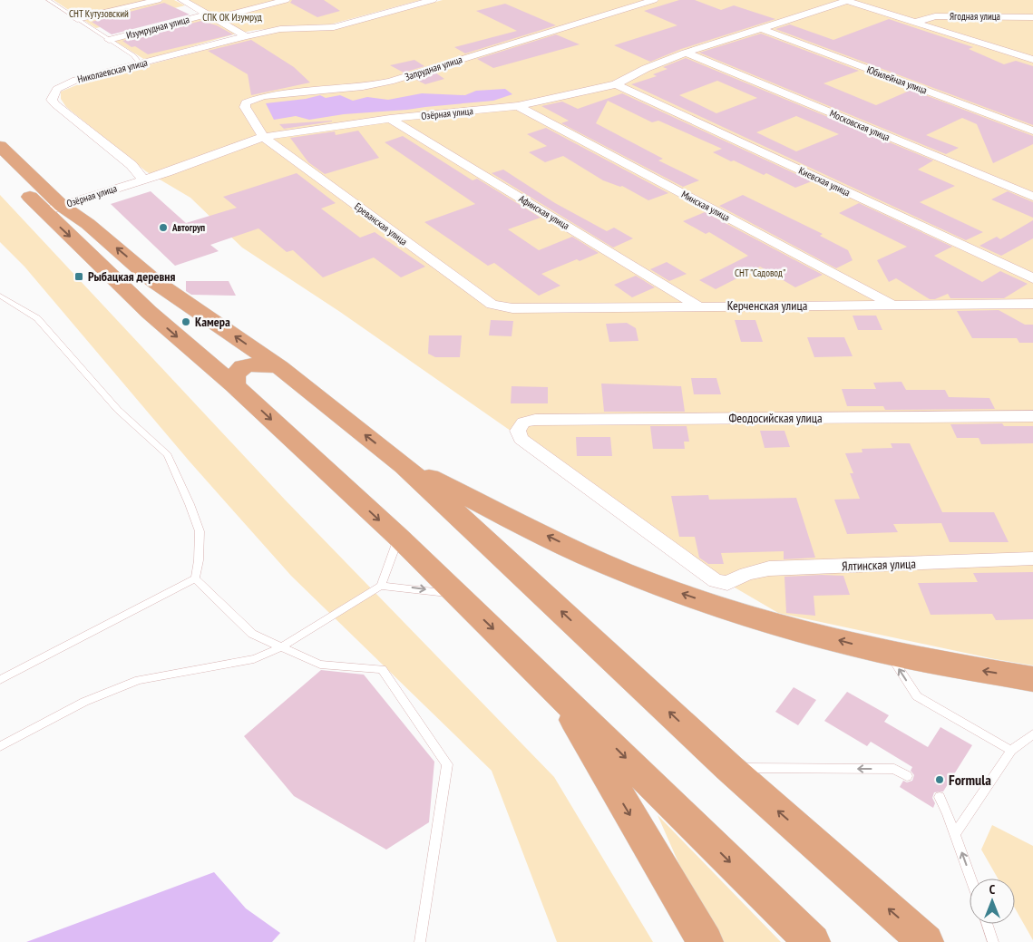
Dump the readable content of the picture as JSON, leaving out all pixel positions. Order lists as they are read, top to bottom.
{
  "streets": {
    "street": [
      "Ягодная улица",
      "Изумрудная улица",
      "Запрудная улица",
      "Николаевская улица",
      "Юбилейная улица",
      "Озёрная улица",
      "Московская улица",
      "Киевская улица",
      "Минская улица",
      "Афинская улица",
      "Ереванская улица",
      "Керченская улица",
      "Феодосийская улица",
      "Ялтинская улица"
    ]
  },
  "crossings": [
    ["Запрудная улица", "Озёрная улица"],
    ["Запрудная улица", "Ереванская улица"],
    ["Николаевская улица", "Озёрная улица"],
    ["Юбилейная улица", "Озёрная улица"],
    ["Озёрная улица", "Московская улица"],
    ["Озёрная улица", "Киевская улица"],
    ["Озёрная улица", "Минская улица"],
    ["Озёрная улица", "Афинская улица"],
    ["Озёрная улица", "Ереванская улица"],
    ["Минская улица", "Керченская улица"],
    ["Афинская улица", "Керченская улица"],
    ["Ереванская улица", "Керченская улица"],
    ["Феодосийская улица", "Ялтинская улица"]
  ],
  "parks": ["СНТ Кутузовский", "СПК ОК Изумруд", "СНТ \"Садовод\""],
  "places": {
    "other": ["Автогруп", "Камера", "Formula"],
    "transit": ["Рыбацкая деревня"]
  },
  "north": "top"
}
